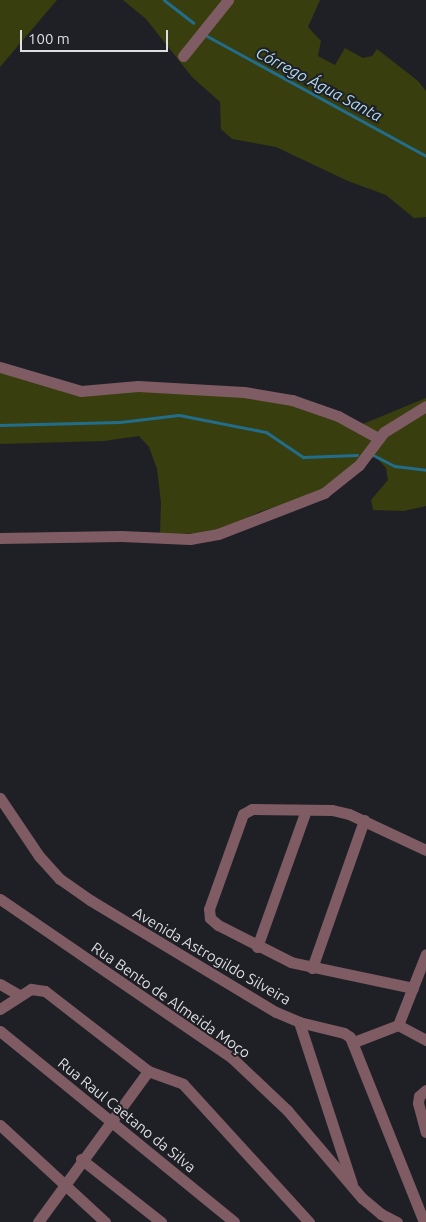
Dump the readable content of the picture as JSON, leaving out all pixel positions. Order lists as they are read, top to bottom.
{
  "streets": {
    "street": ["Avenida Astrogildo Silveira", "Rua Bento de Almeida Moço", "Rua Raul Caetano da Silva"]
  },
  "water": ["Córrego Água Santa"],
  "scale_bar": "100 m"
}
